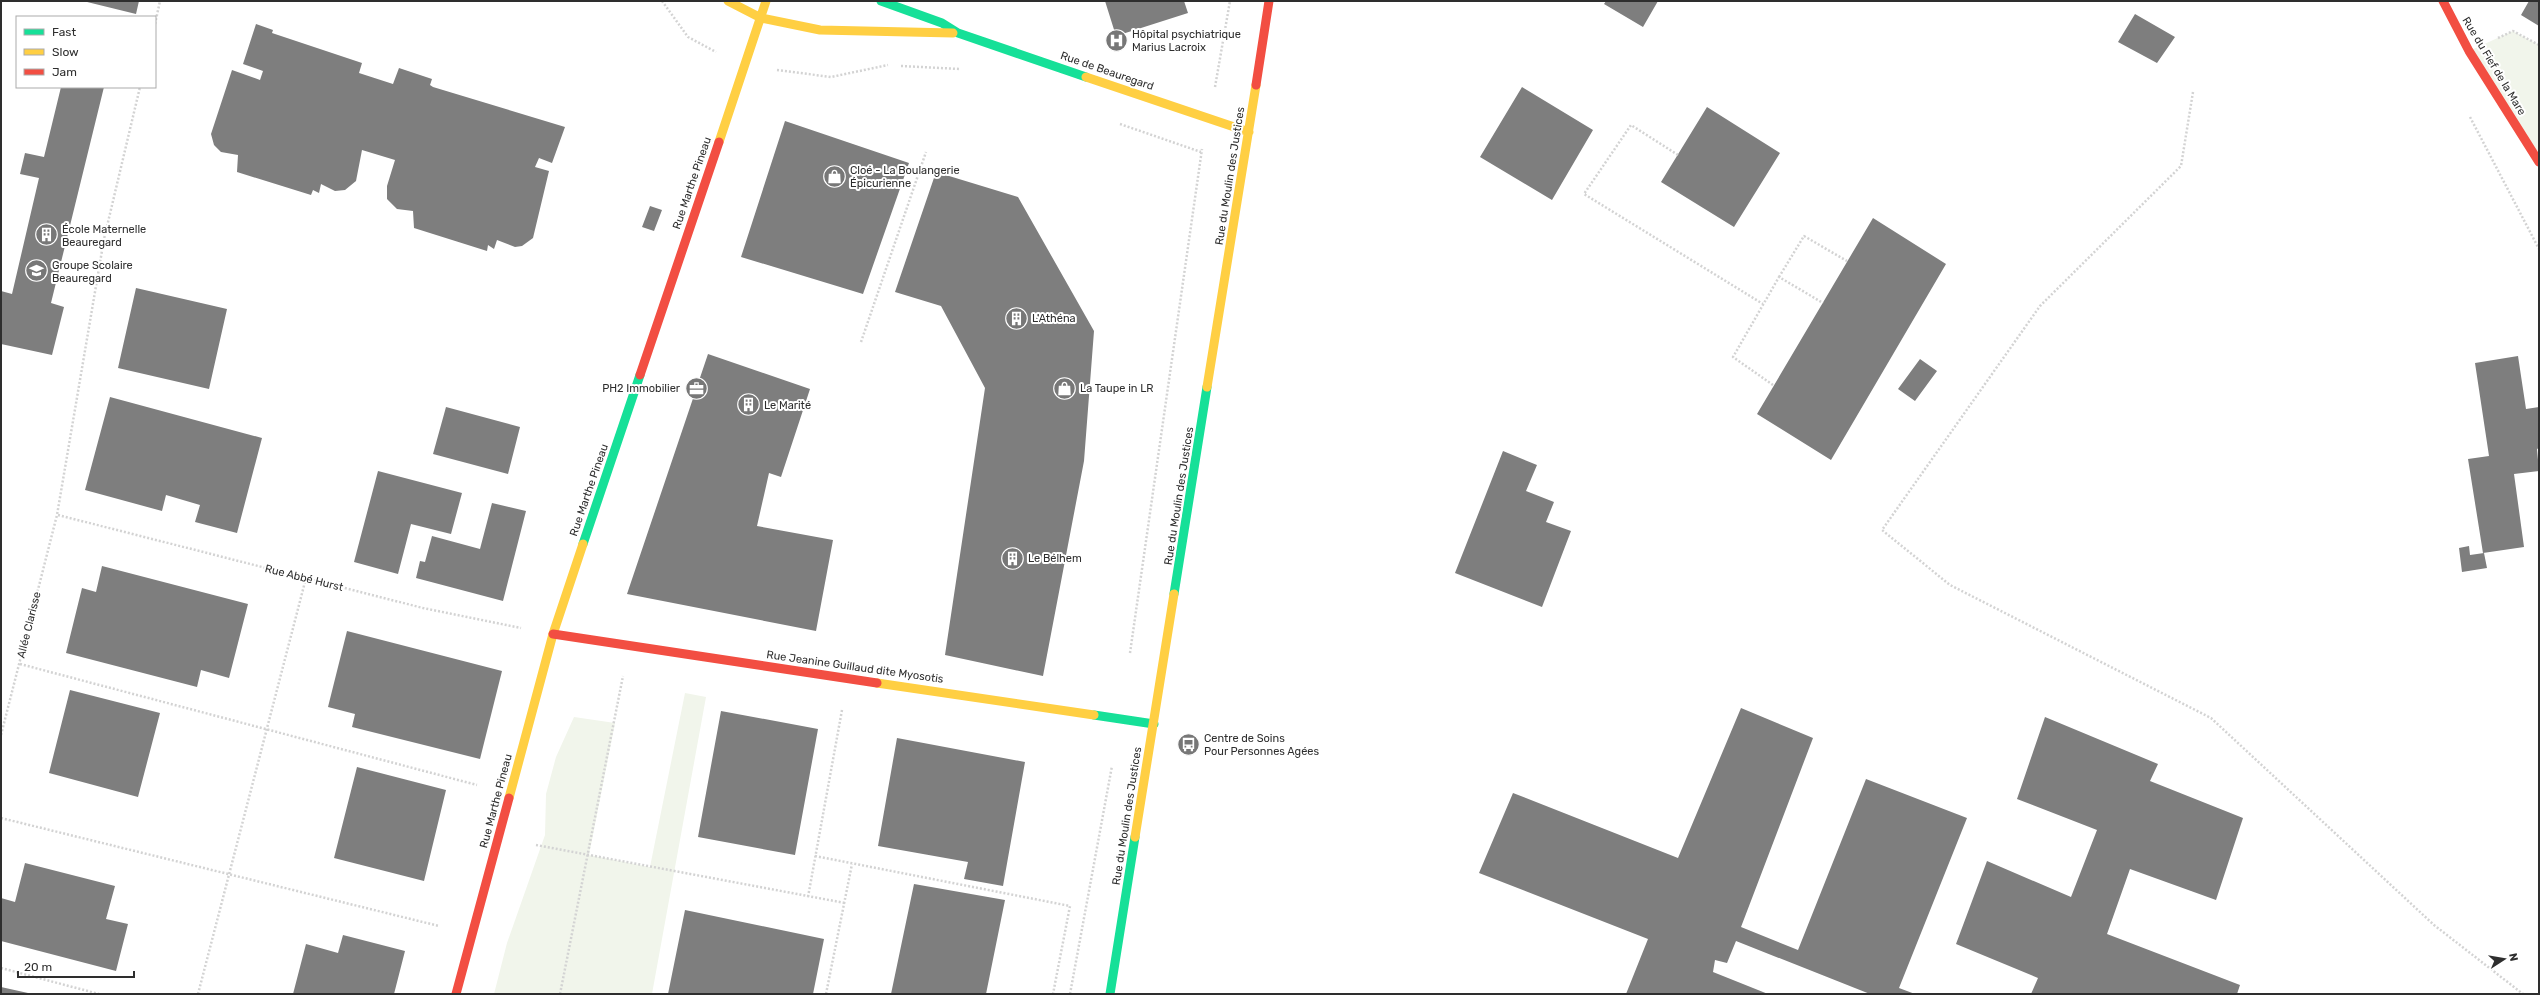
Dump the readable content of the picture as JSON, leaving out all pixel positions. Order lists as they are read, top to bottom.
{
  "streets": {
    "street": [
      "Rue du Fief de la Mare",
      "Rue de Beauregard",
      "Rue du Moulin des Justices",
      "Rue Marthe Pineau",
      "Rue Jeanine Guillaud dite Myosotis"
    ],
    "path": ["Rue Abbé Hurst", "Allée Clarisse"]
  },
  "crossings": [
    ["Rue de Beauregard", "Rue du Moulin des Justices"],
    ["Rue de Beauregard", "Rue Marthe Pineau"],
    ["Rue du Moulin des Justices", "Rue Jeanine Guillaud dite Myosotis"],
    ["Rue Marthe Pineau", "Rue Abbé Hurst"],
    ["Rue Marthe Pineau", "Rue Jeanine Guillaud dite Myosotis"],
    ["Rue Abbé Hurst", "Allée Clarisse"],
    ["Rue Abbé Hurst", "Rue Jeanine Guillaud dite Myosotis"]
  ],
  "places": {
    "hospital": ["Hôpital psychiatrique Marius Lacroix"],
    "shop": ["Cloé - La Boulangerie Épicurienne", "La Taupe in LR"],
    "building": [
      "École Maternelle Beauregard",
      "L'Athéna",
      "Le Marité",
      "Le Bélhem"
    ],
    "school or university": ["Groupe Scolaire Beauregard"],
    "office": ["PH2 Immobilier"],
    "bus stop": ["Centre de Soins Pour Personnes Agées"]
  },
  "legend": ["Fast", "Slow", "Jam"],
  "scale_bar": "20 m",
  "north": "right"
}
